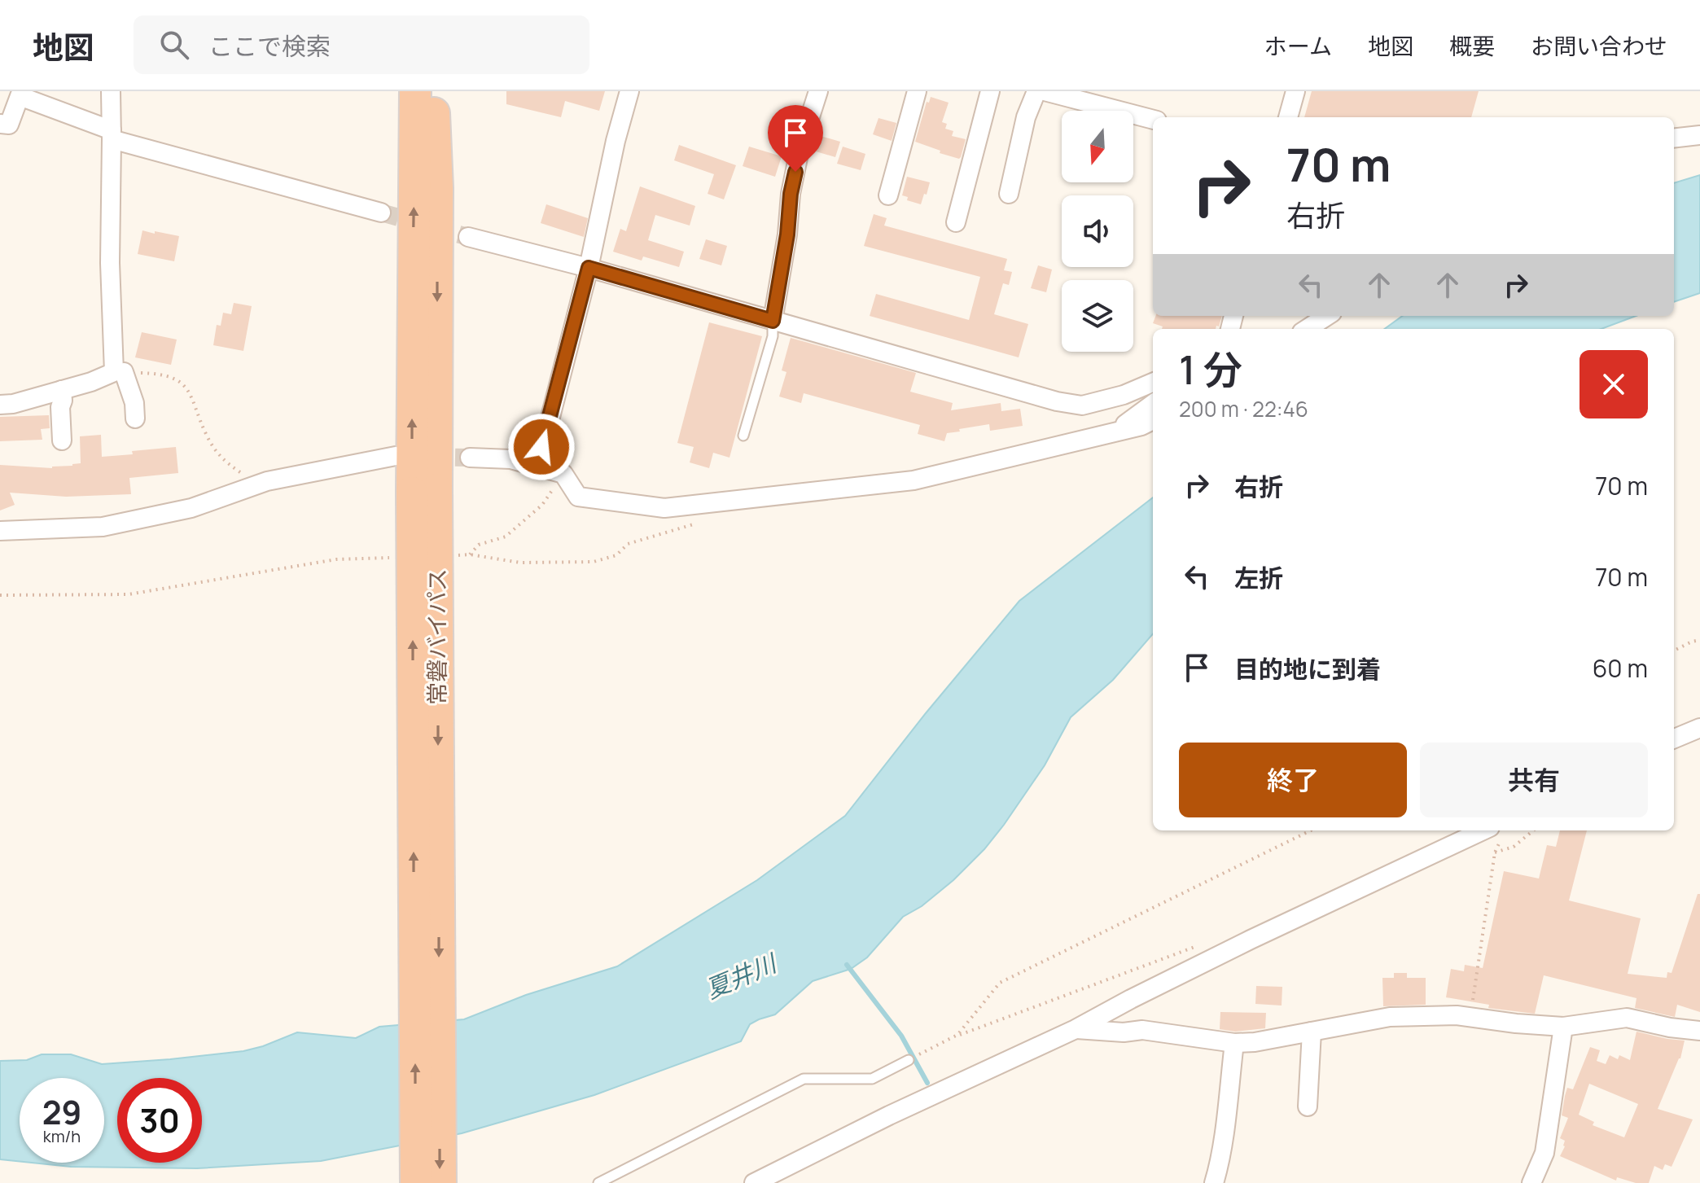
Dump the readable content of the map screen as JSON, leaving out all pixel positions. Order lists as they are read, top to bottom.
{
  "streets": {
    "highway": ["常磐バイパス"]
  },
  "water": ["夏井川"],
  "north": "bottom",
  "page": {
    "header": "地図",
    "search": "ここで検索",
    "nav": [
      "ホーム",
      "地図",
      "概要",
      "お問い合わせ"
    ],
    "turn": ["70 m", "右折"],
    "heading": ["1 分", "200 m · 22:46"],
    "list": [
      {
        "name": "右折",
        "value": "70 m"
      },
      {
        "name": "左折",
        "value": "70 m"
      },
      {
        "name": "目的地に到着",
        "value": "60 m"
      }
    ],
    "buttons": ["終了", "共有"],
    "speed": "29 km/h",
    "limit": "30"
  }
}
